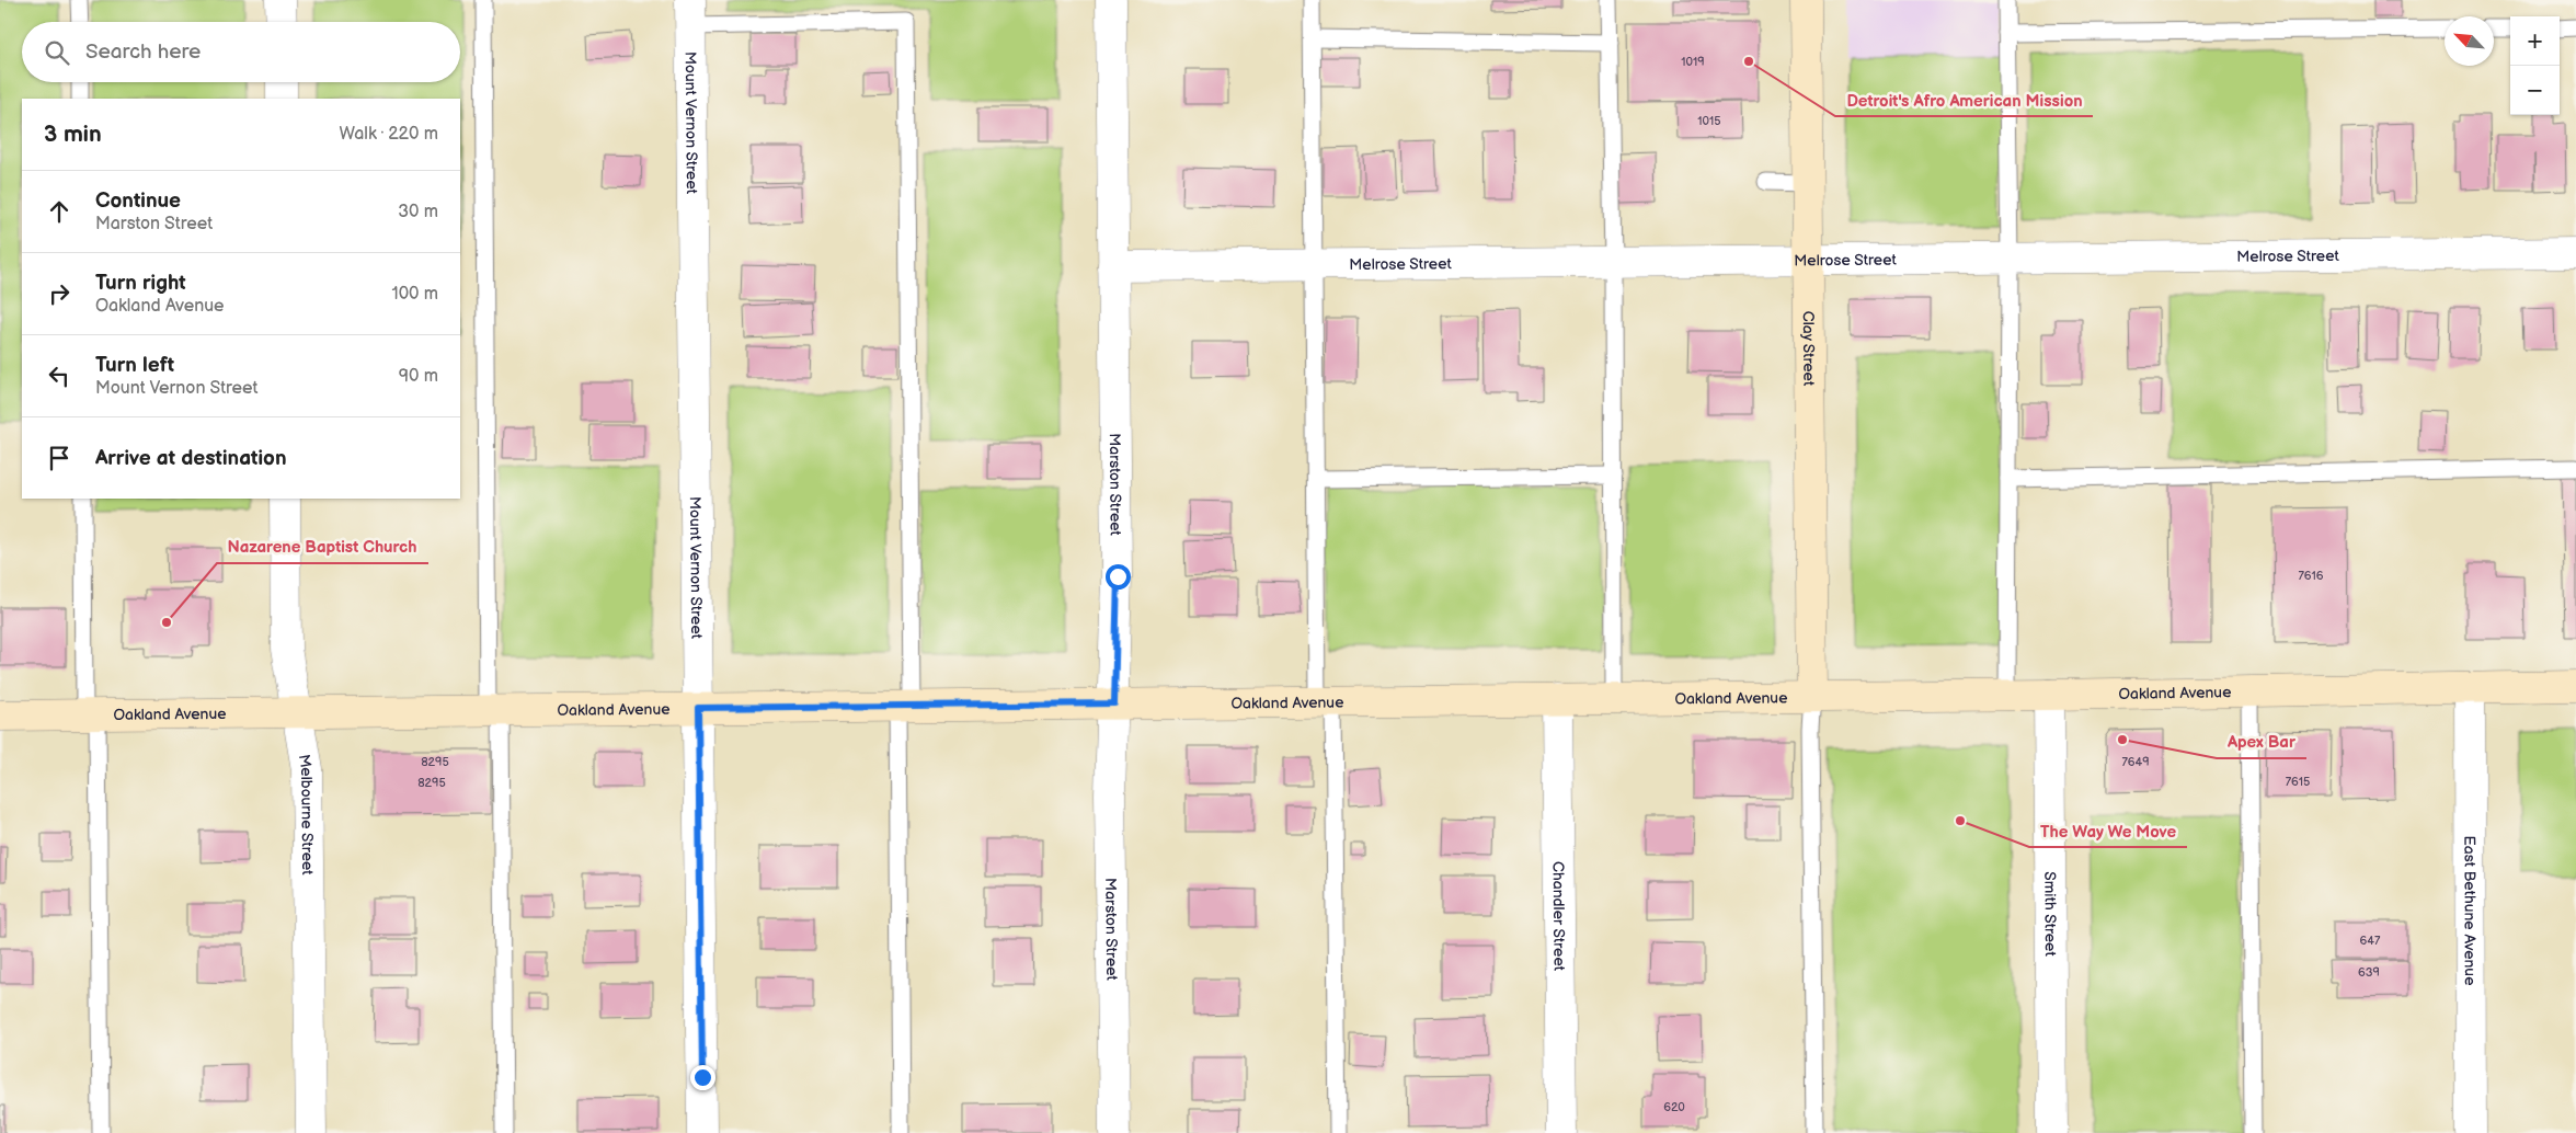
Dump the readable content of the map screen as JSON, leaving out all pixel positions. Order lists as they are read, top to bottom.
{
  "streets": {
    "street": [
      "Mount Vernon Street",
      "Melrose Street",
      "Clay Street",
      "Marston Street",
      "Oakland Avenue",
      "Melbourne Street",
      "East Bethune Avenue",
      "Smith Street",
      "Chandler Street"
    ]
  },
  "crossings": [
    ["Mount Vernon Street", "Oakland Avenue"],
    ["Melrose Street", "Clay Street"],
    ["Melrose Street", "Marston Street"],
    ["Clay Street", "Oakland Avenue"],
    ["Marston Street", "Oakland Avenue"],
    ["Oakland Avenue", "Melbourne Street"],
    ["Oakland Avenue", "East Bethune Avenue"],
    ["Oakland Avenue", "Smith Street"],
    ["Oakland Avenue", "Chandler Street"]
  ],
  "places": [
    "Detroit's Afro American Mission",
    "Nazarene Baptist Church",
    "Apex Bar",
    "The Way We Move"
  ],
  "house_numbers": [
    "1019",
    "1015",
    "7616",
    "8295",
    "7649",
    "7615",
    "8295",
    "647",
    "639",
    "620"
  ],
  "north": "top left",
  "page": {
    "map_buttons": ["+", "−"],
    "search": "Search here",
    "heading": ["3 min", "Walk · 220 m"],
    "list": [
      ["Continue", "Marston Street", "30 m"],
      ["Turn right", "Oakland Avenue", "100 m"],
      ["Turn left", "Mount Vernon Street", "90 m"],
      "Arrive at destination"
    ]
  }
}
